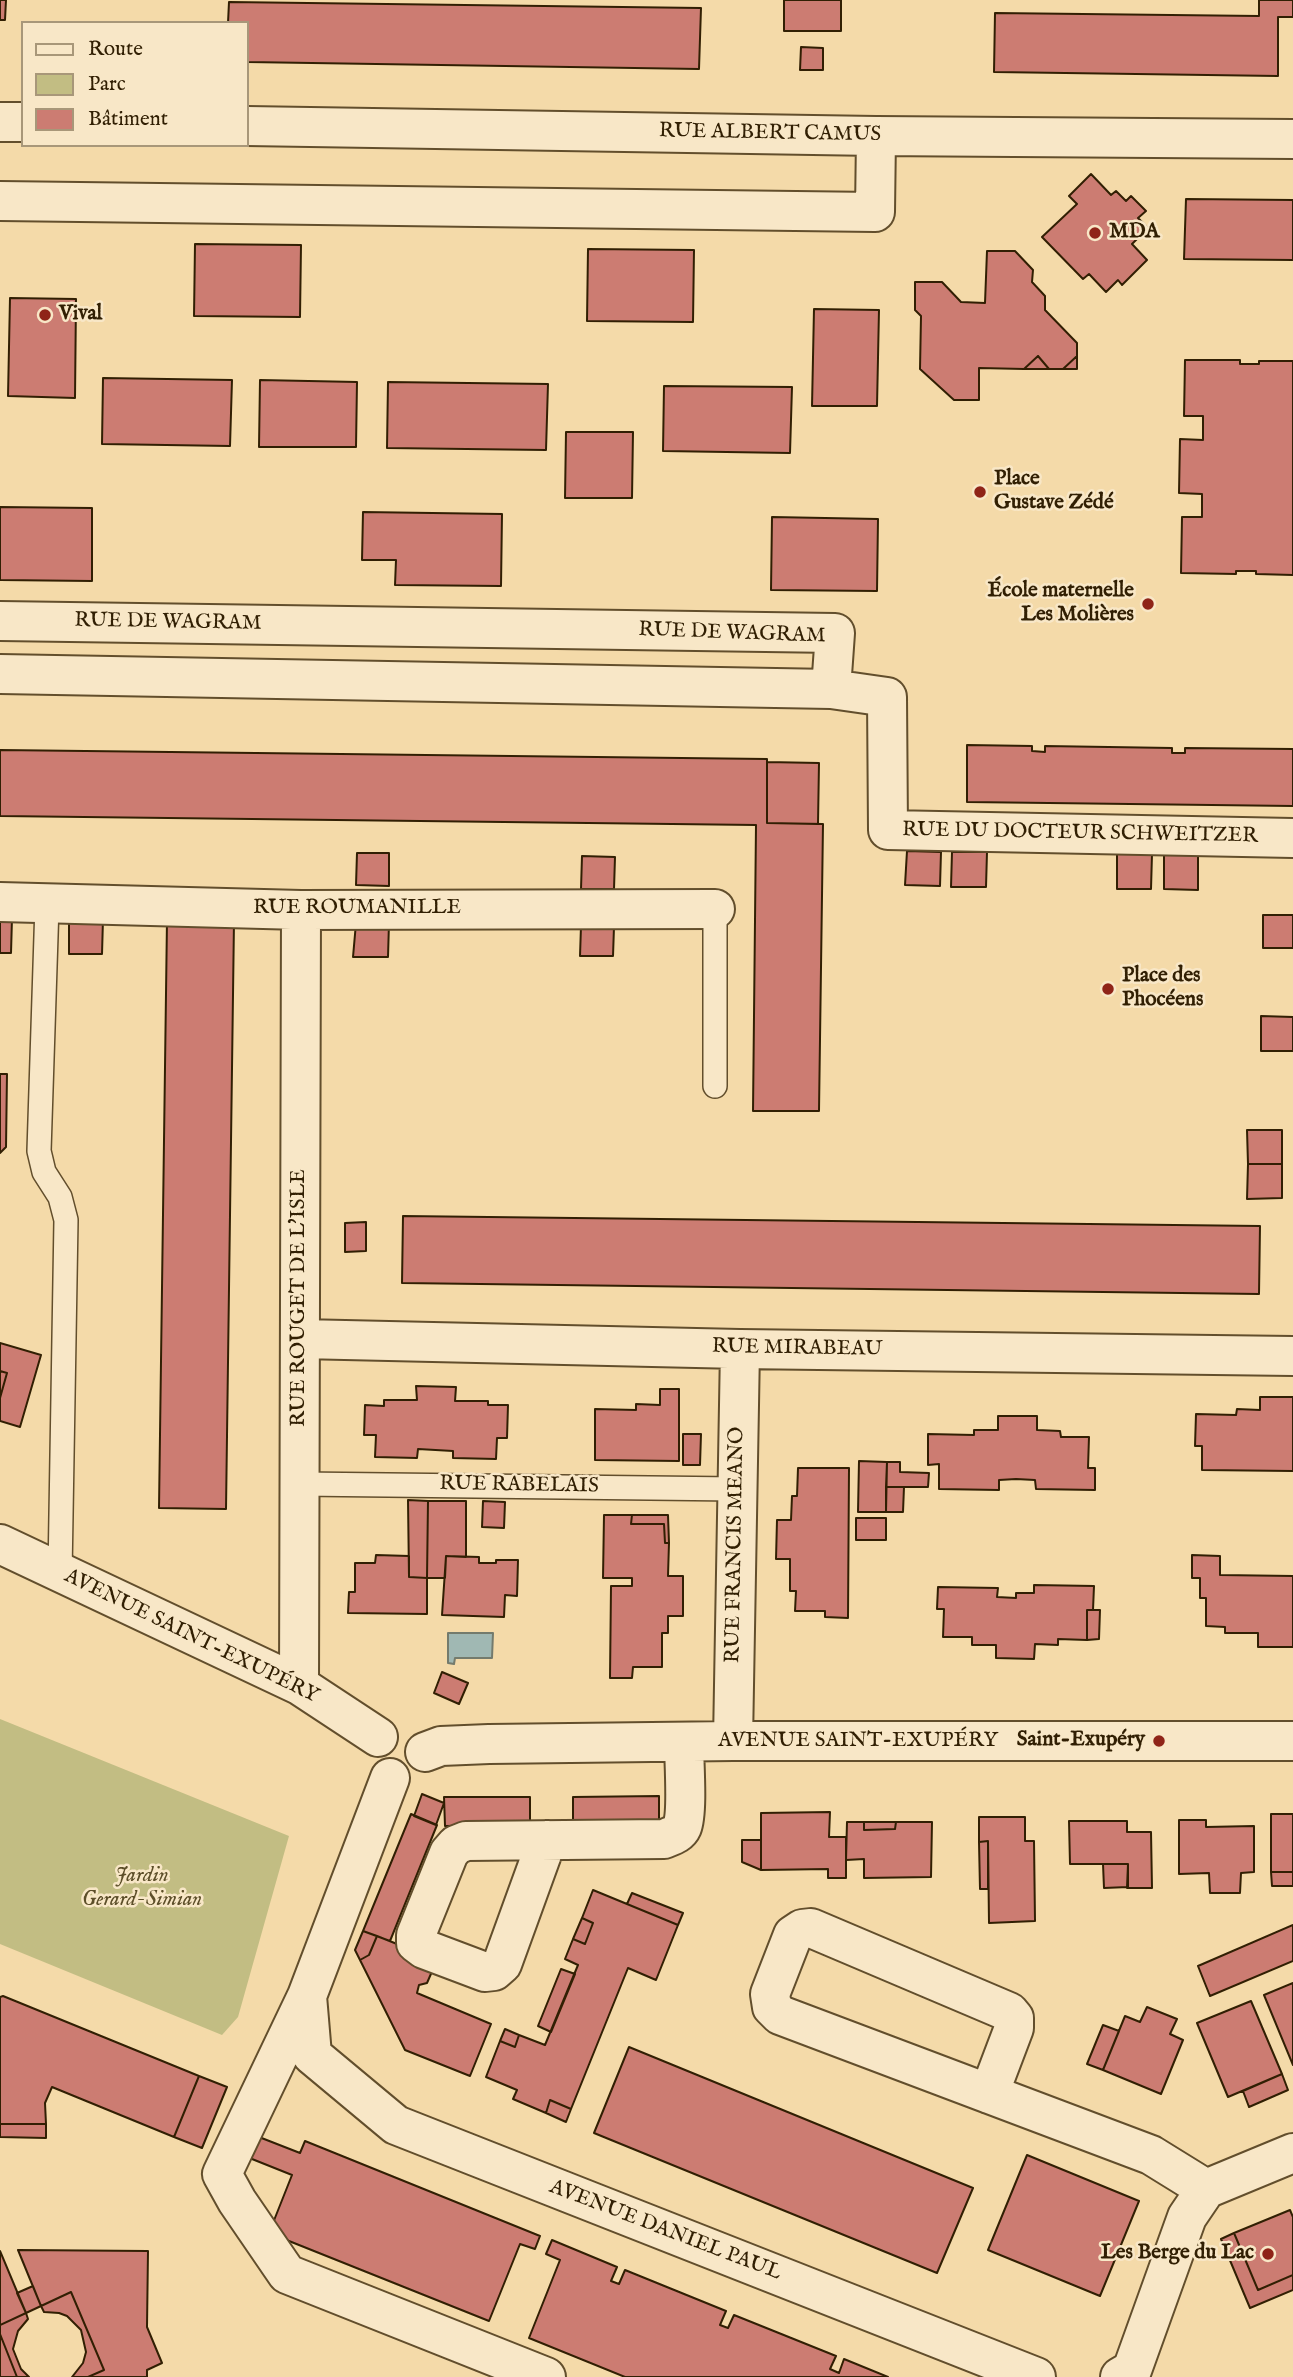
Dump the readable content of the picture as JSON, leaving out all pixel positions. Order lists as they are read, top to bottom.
{
  "streets": {
    "street": [
      "RUE ALBERT CAMUS",
      "RUE DE WAGRAM",
      "RUE DU DOCTEUR SCHWEITZER",
      "RUE ROUMANILLE",
      "RUE ROUGET DE L'ISLE",
      "RUE MIRABEAU",
      "RUE FRANCIS MEANO",
      "AVENUE SAINT-EXUPÉRY",
      "AVENUE DANIEL PAUL"
    ],
    "lane": ["RUE RABELAIS"]
  },
  "crossings": [
    ["RUE DE WAGRAM", "RUE DU DOCTEUR SCHWEITZER"],
    ["RUE ROUMANILLE", "RUE ROUGET DE L'ISLE"],
    ["RUE ROUGET DE L'ISLE", "RUE MIRABEAU"],
    ["RUE ROUGET DE L'ISLE", "RUE RABELAIS"],
    ["RUE ROUGET DE L'ISLE", "AVENUE SAINT-EXUPÉRY"],
    ["RUE MIRABEAU", "RUE FRANCIS MEANO"],
    ["RUE RABELAIS", "RUE FRANCIS MEANO"],
    ["RUE FRANCIS MEANO", "AVENUE SAINT-EXUPÉRY"]
  ],
  "parks": ["Jardin Gerard-Simian"],
  "places": [
    "MDA",
    "Vival",
    "Place Gustave Zédé",
    "École maternelle Les Molières",
    "Place des Phocéens",
    "Saint-Exupéry",
    "Les Berge du Lac"
  ],
  "legend": ["Route", "Parc", "Bâtiment"]
}
